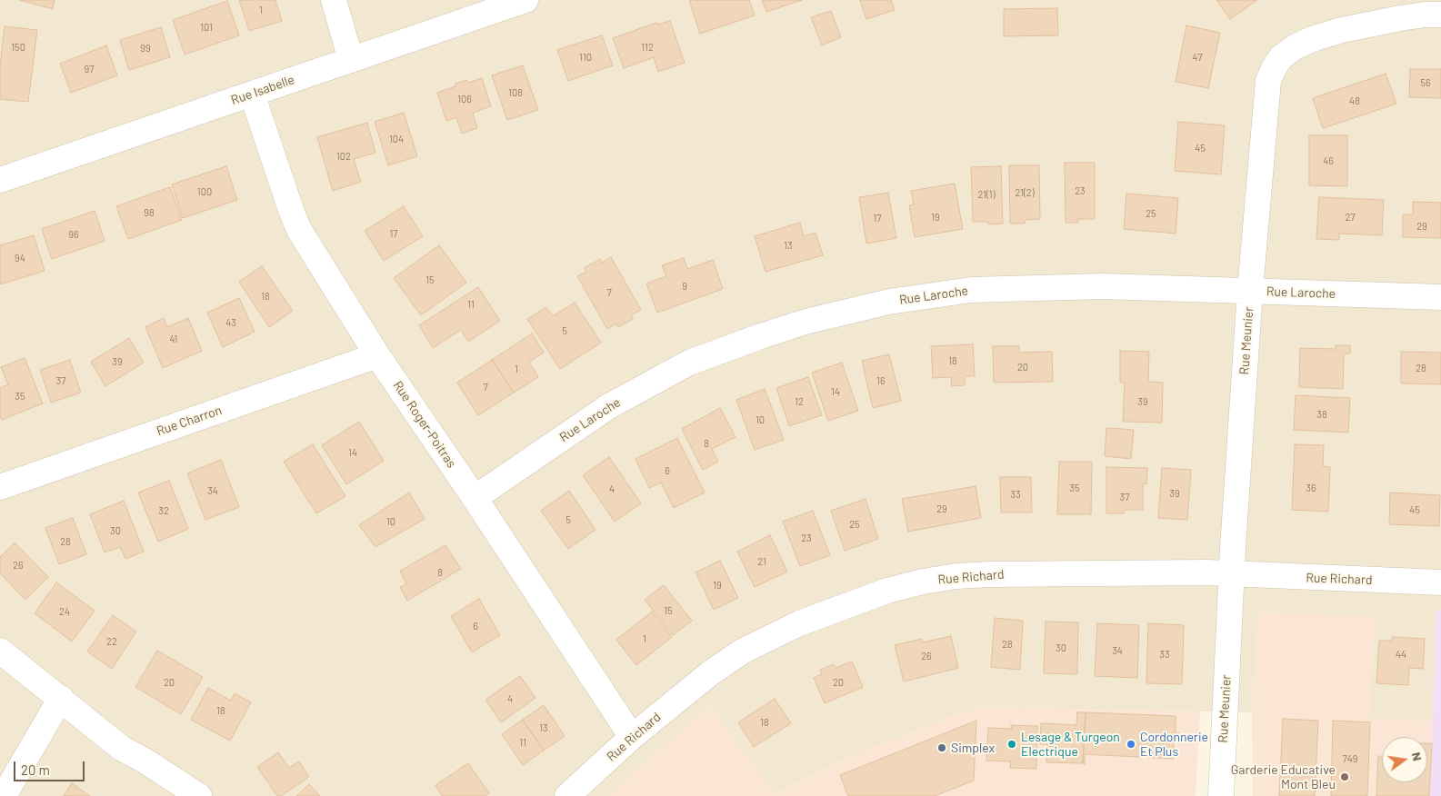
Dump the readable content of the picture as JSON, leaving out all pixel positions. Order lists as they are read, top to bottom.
{
  "streets": {
    "street": [
      "Rue Isabelle",
      "Rue Laroche",
      "Rue Meunier",
      "Rue Charron",
      "Rue Roger-Poitras",
      "Rue Richard"
    ]
  },
  "crossings": [
    ["Rue Isabelle", "Rue Roger-Poitras"],
    ["Rue Laroche", "Rue Meunier"],
    ["Rue Laroche", "Rue Roger-Poitras"],
    ["Rue Meunier", "Rue Richard"],
    ["Rue Charron", "Rue Roger-Poitras"],
    ["Rue Roger-Poitras", "Rue Richard"]
  ],
  "places": [
    "Lesage & Turgeon Electrique",
    "Cordonnerie Et Plus",
    "Simplex",
    "Garderie Educative Mont Bleu"
  ],
  "house_numbers": [
    "1",
    "101",
    "150",
    "112",
    "99",
    "110",
    "47",
    "97",
    "56",
    "108",
    "106",
    "48",
    "104",
    "45",
    "102",
    "46",
    "23",
    "100",
    "21(2)",
    "21(1)",
    "98",
    "25",
    "19",
    "27",
    "17",
    "29",
    "17",
    "96",
    "13",
    "94",
    "15",
    "9",
    "7",
    "18",
    "11",
    "43",
    "5",
    "41",
    "18",
    "39",
    "20",
    "28",
    "1",
    "37",
    "16",
    "7",
    "14",
    "35",
    "12",
    "39",
    "38",
    "10",
    "8",
    "14",
    "6",
    "35",
    "36",
    "4",
    "34",
    "39",
    "33",
    "37",
    "29",
    "45",
    "32",
    "5",
    "10",
    "25",
    "30",
    "23",
    "28",
    "21",
    "26",
    "8",
    "19",
    "15",
    "24",
    "6",
    "1",
    "22",
    "28",
    "30",
    "34",
    "33",
    "44",
    "26",
    "20",
    "20",
    "4",
    "18",
    "18",
    "13",
    "11",
    "749"
  ],
  "scale_bar": "20 m",
  "north": "right"
}
